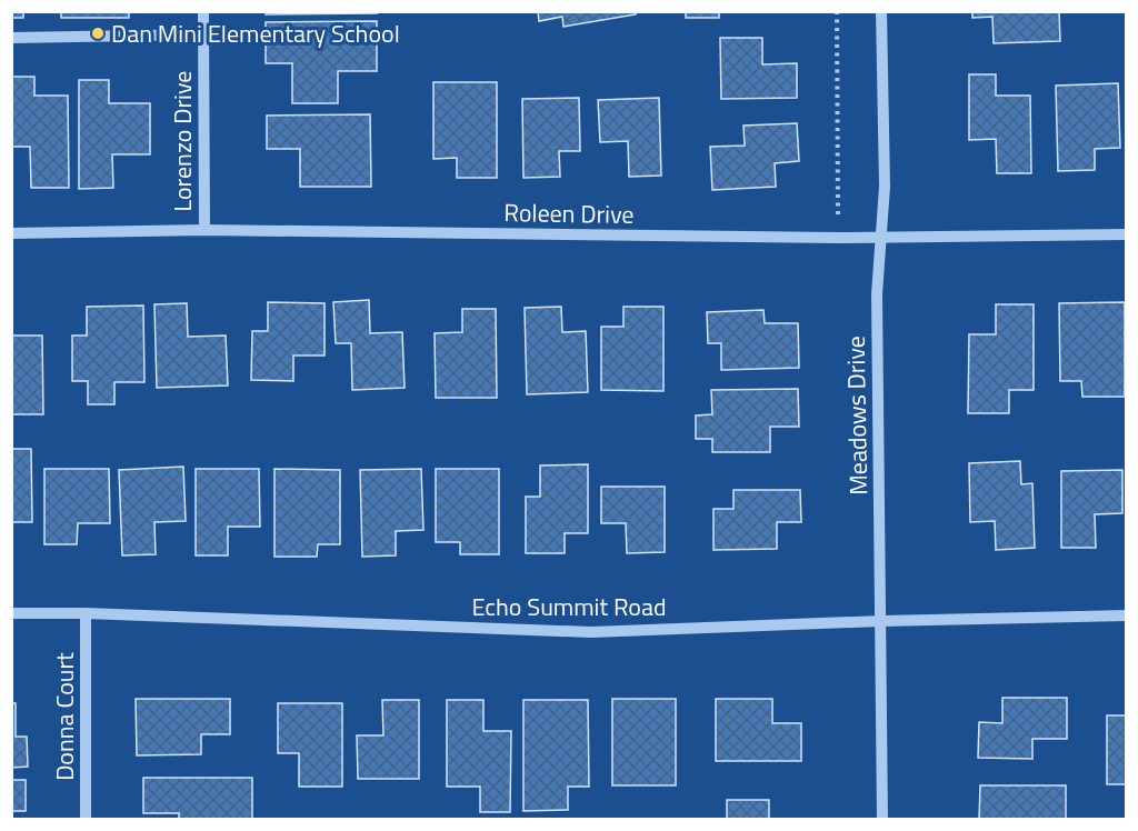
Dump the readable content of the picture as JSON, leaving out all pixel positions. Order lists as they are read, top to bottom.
{
  "streets": {
    "street": [
      "Lorenzo Drive",
      "Roleen Drive",
      "Meadows Drive",
      "Echo Summit Road",
      "Donna Court"
    ]
  },
  "crossings": [
    ["Lorenzo Drive", "Roleen Drive"],
    ["Roleen Drive", "Meadows Drive"],
    ["Meadows Drive", "Echo Summit Road"],
    ["Echo Summit Road", "Donna Court"]
  ],
  "places": ["Dan Mini Elementary School"]
}
